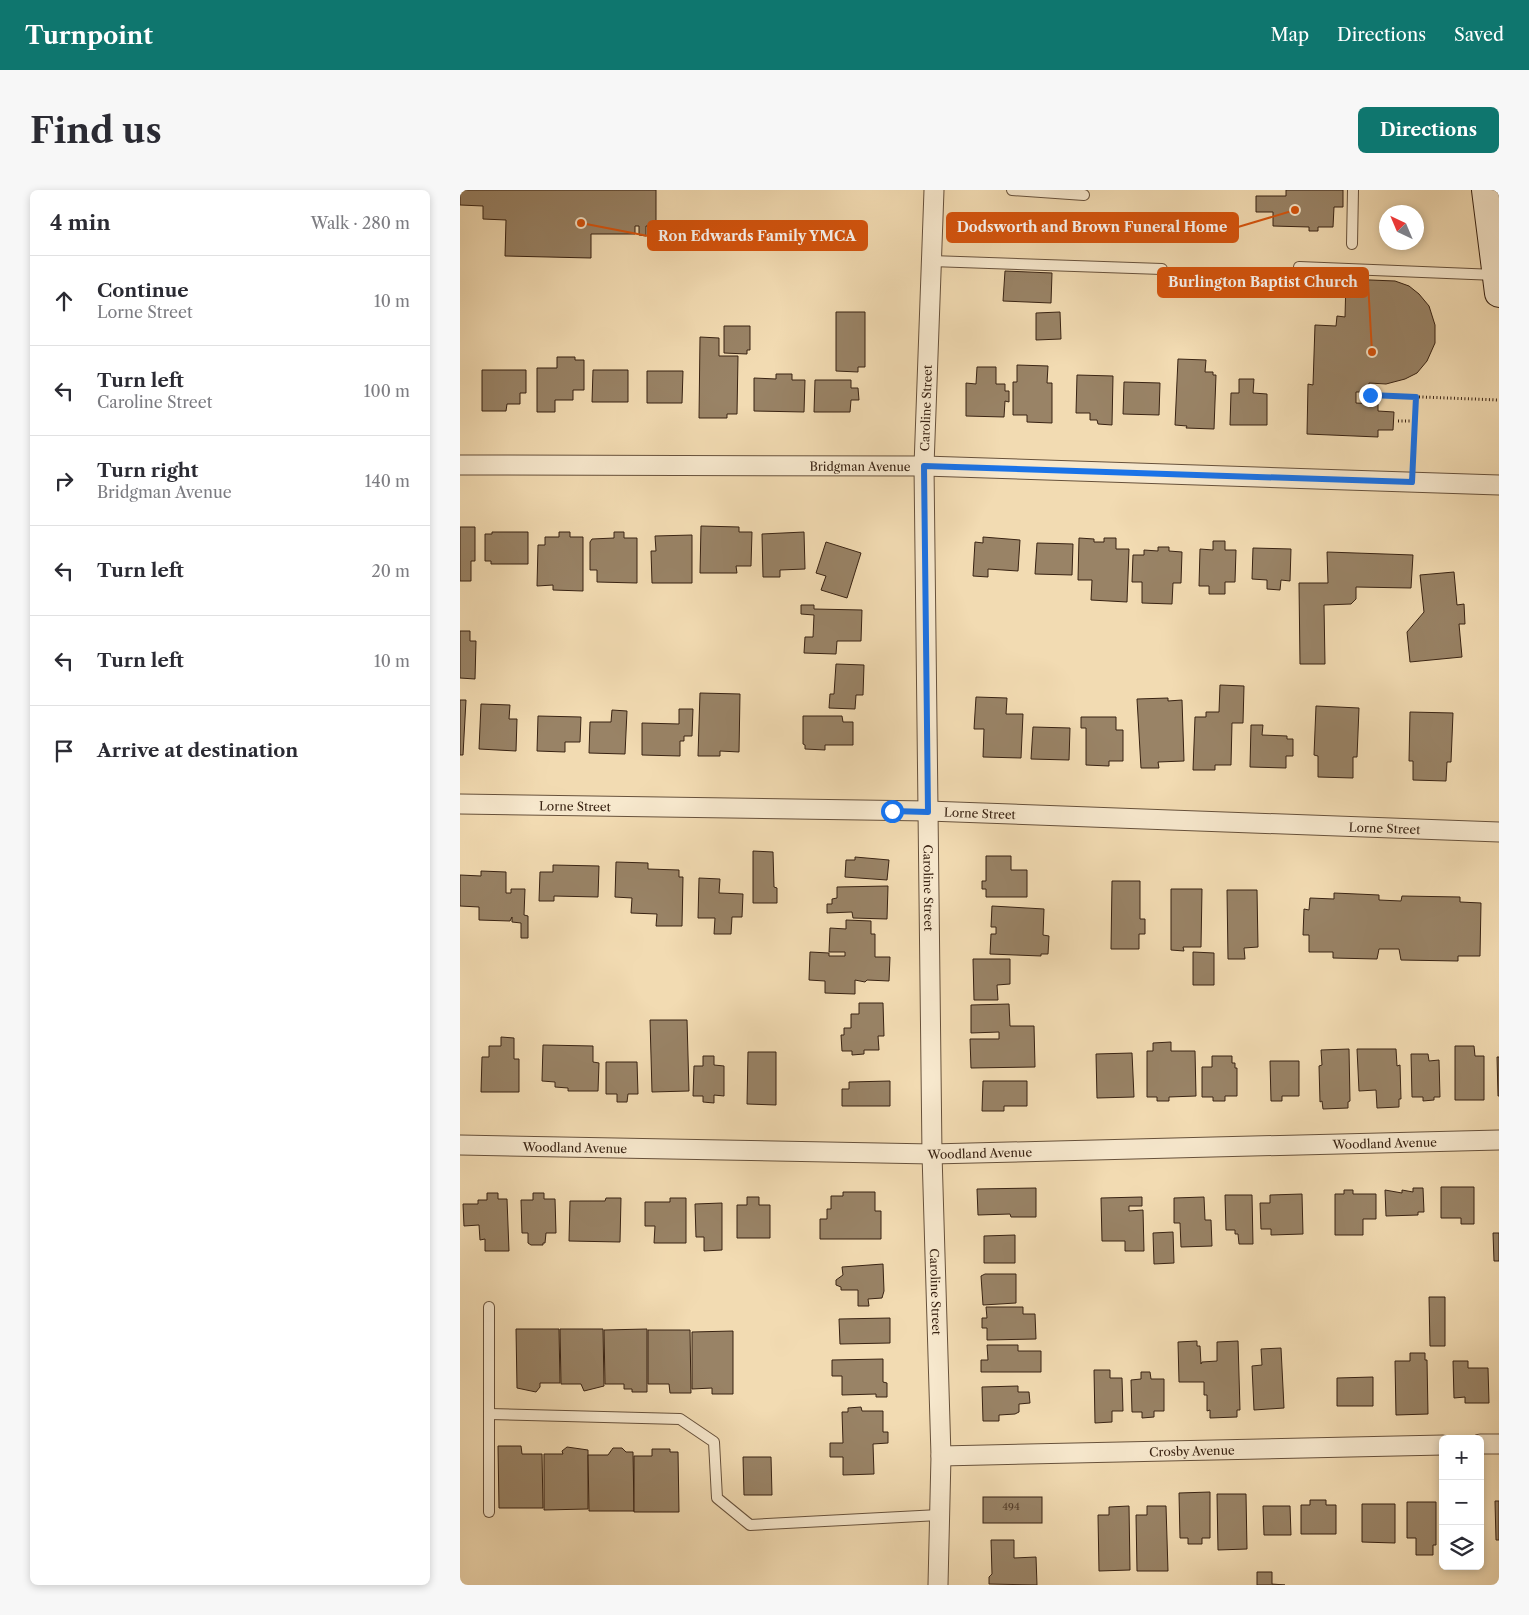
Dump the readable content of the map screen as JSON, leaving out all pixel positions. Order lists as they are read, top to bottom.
{
  "streets": {
    "street": [
      "Caroline Street",
      "Bridgman Avenue",
      "Lorne Street",
      "Woodland Avenue",
      "Crosby Avenue"
    ]
  },
  "crossings": [
    ["Caroline Street", "Bridgman Avenue"],
    ["Caroline Street", "Lorne Street"],
    ["Caroline Street", "Woodland Avenue"],
    ["Caroline Street", "Crosby Avenue"]
  ],
  "places": ["Dodsworth and Brown Funeral Home", "Ron Edwards Family YMCA", "Burlington Baptist Church"],
  "house_numbers": ["494"],
  "north": "top left",
  "page": {
    "header": "Turnpoint",
    "nav": ["Map", "Directions", "Saved"],
    "buttons": "Directions",
    "title": "Find us",
    "heading": ["4 min", "Walk · 280 m"],
    "list": [
      ["Continue", "Lorne Street", "10 m"],
      ["Turn left", "Caroline Street", "100 m"],
      ["Turn right", "Bridgman Avenue", "140 m"],
      ["Turn left", "20 m"],
      ["Turn left", "10 m"],
      "Arrive at destination"
    ],
    "map_buttons": ["+", "−"]
  }
}
